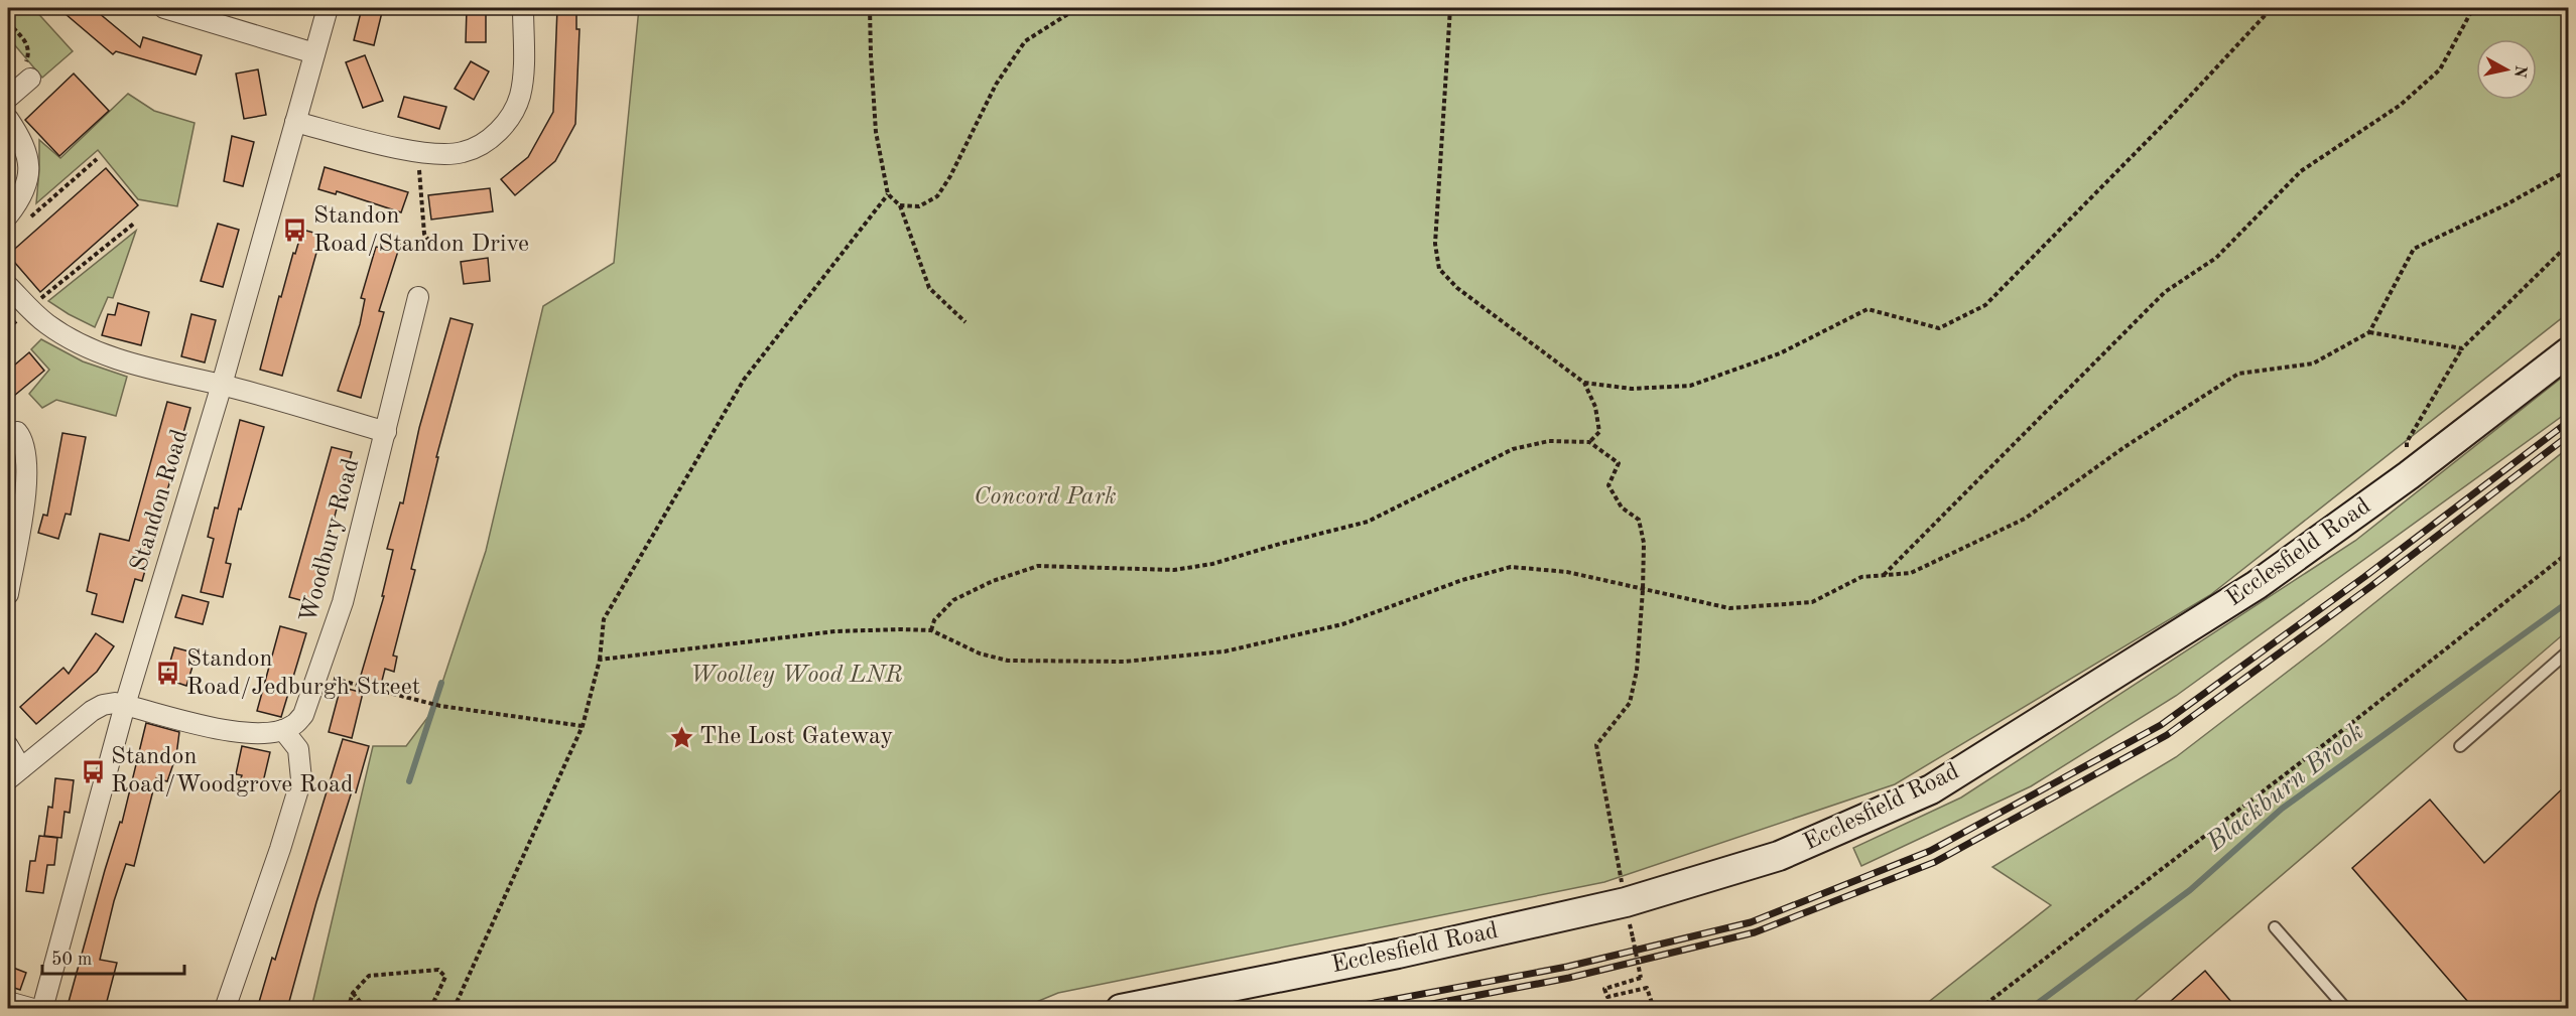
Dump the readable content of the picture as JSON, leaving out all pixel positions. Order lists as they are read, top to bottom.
{
  "streets": {
    "main road": ["Ecclesfield Road"],
    "street": ["Standon Road", "Woodbury Road"]
  },
  "crossings": [
    ["Standon Road", "Woodbury Road"]
  ],
  "water": ["Blackburn Brook"],
  "parks": ["Concord Park", "Woolley Wood LNR"],
  "places": {
    "bus stop": ["Standon Road/Standon Drive", "Standon Road/Jedburgh Street", "Standon Road/Woodgrove Road"],
    "place": ["The Lost Gateway"]
  },
  "scale_bar": "50 m",
  "north": "right"
}
